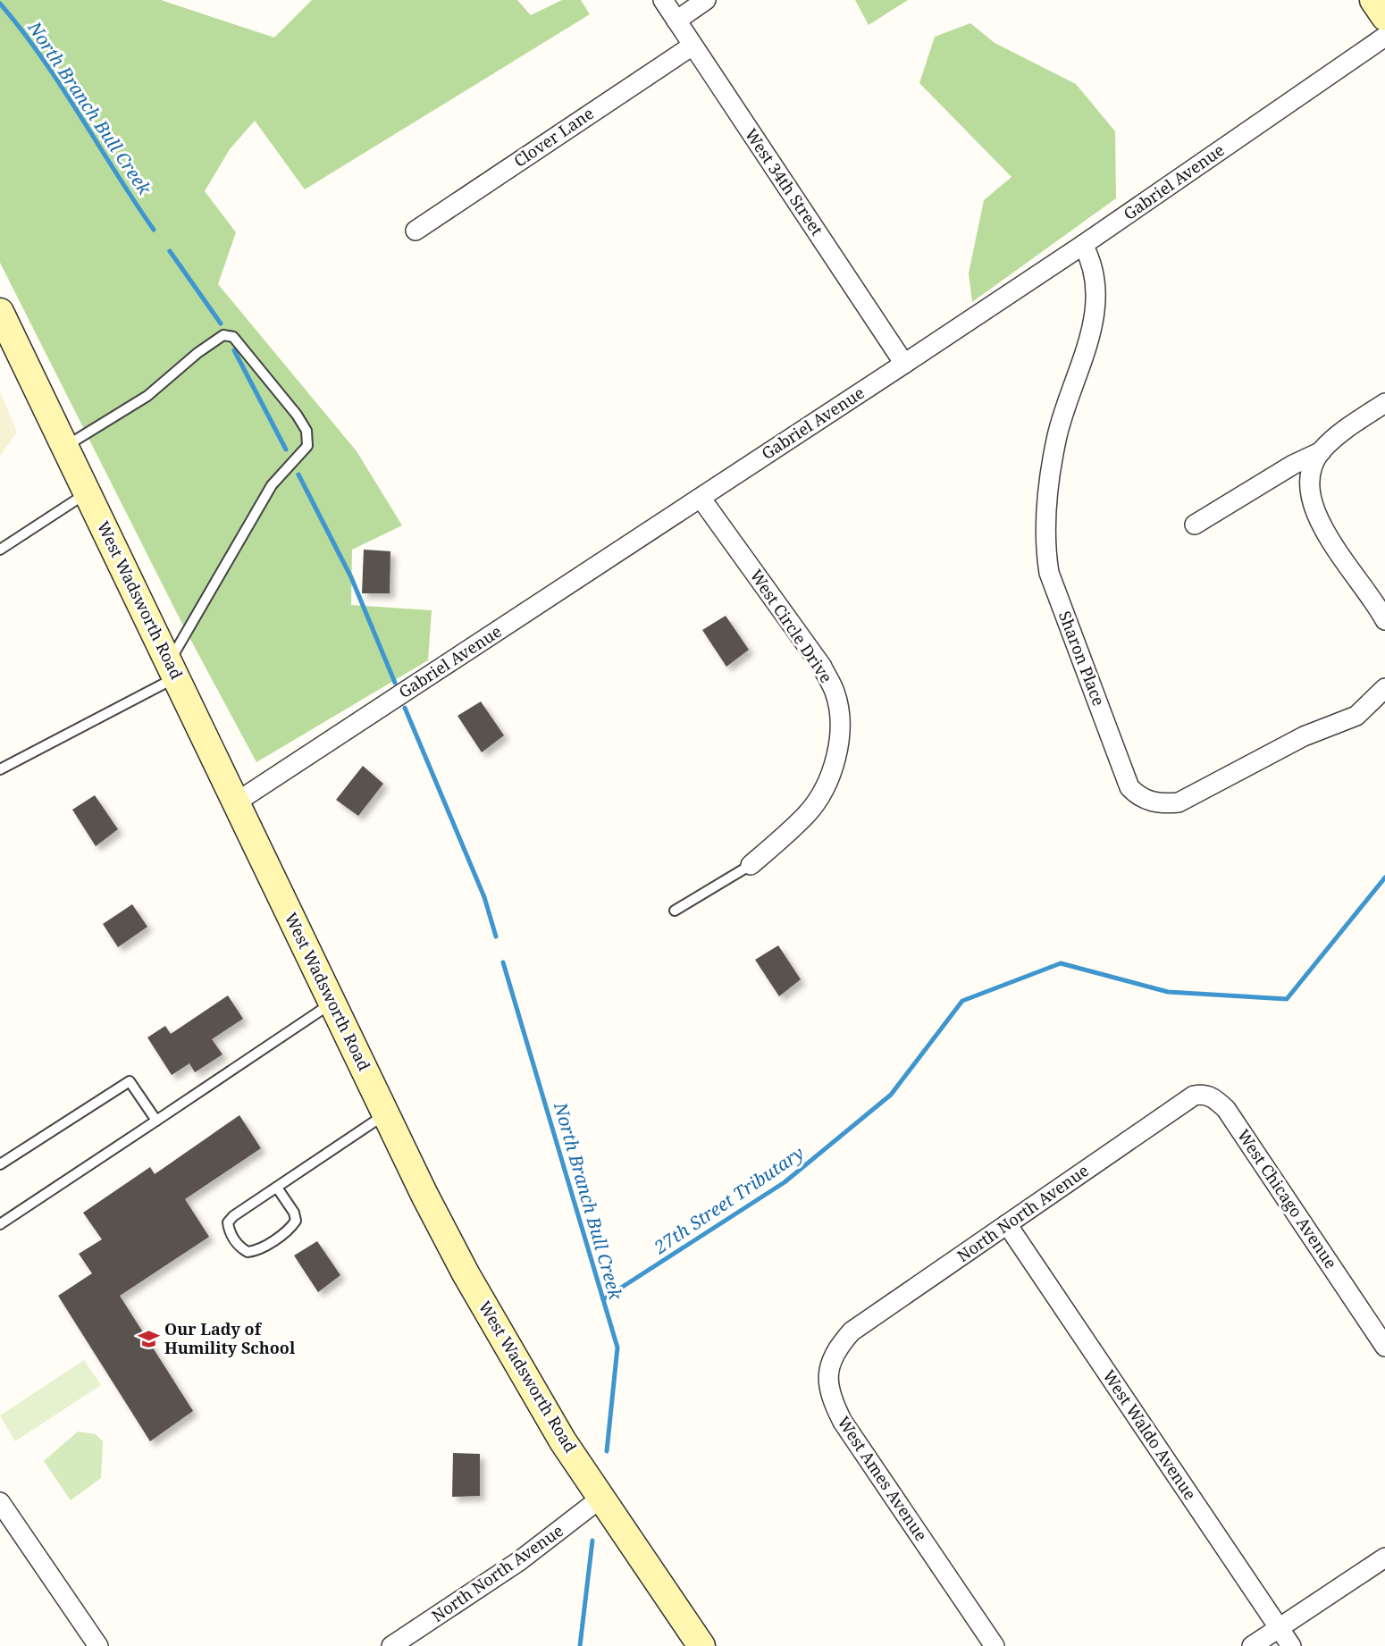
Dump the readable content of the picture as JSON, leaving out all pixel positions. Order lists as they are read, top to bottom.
{
  "streets": {
    "main road": ["West Wadsworth Road"],
    "street": [
      "Clover Lane",
      "West 34th Street",
      "Gabriel Avenue",
      "West Circle Drive",
      "Sharon Place",
      "West Chicago Avenue",
      "North North Avenue",
      "West Waldo Avenue",
      "West Ames Avenue"
    ]
  },
  "crossings": [
    ["Clover Lane", "West 34th Street"],
    ["West 34th Street", "Gabriel Avenue"],
    ["Gabriel Avenue", "West Wadsworth Road"],
    ["Gabriel Avenue", "West Circle Drive"],
    ["Gabriel Avenue", "Sharon Place"],
    ["West Wadsworth Road", "North North Avenue"],
    ["West Chicago Avenue", "North North Avenue"],
    ["North North Avenue", "West Waldo Avenue"],
    ["North North Avenue", "West Ames Avenue"]
  ],
  "water": ["North Branch Bull Creek", "27th Street Tributary"],
  "places": {
    "school or university": ["Our Lady of Humility School"]
  }
}
